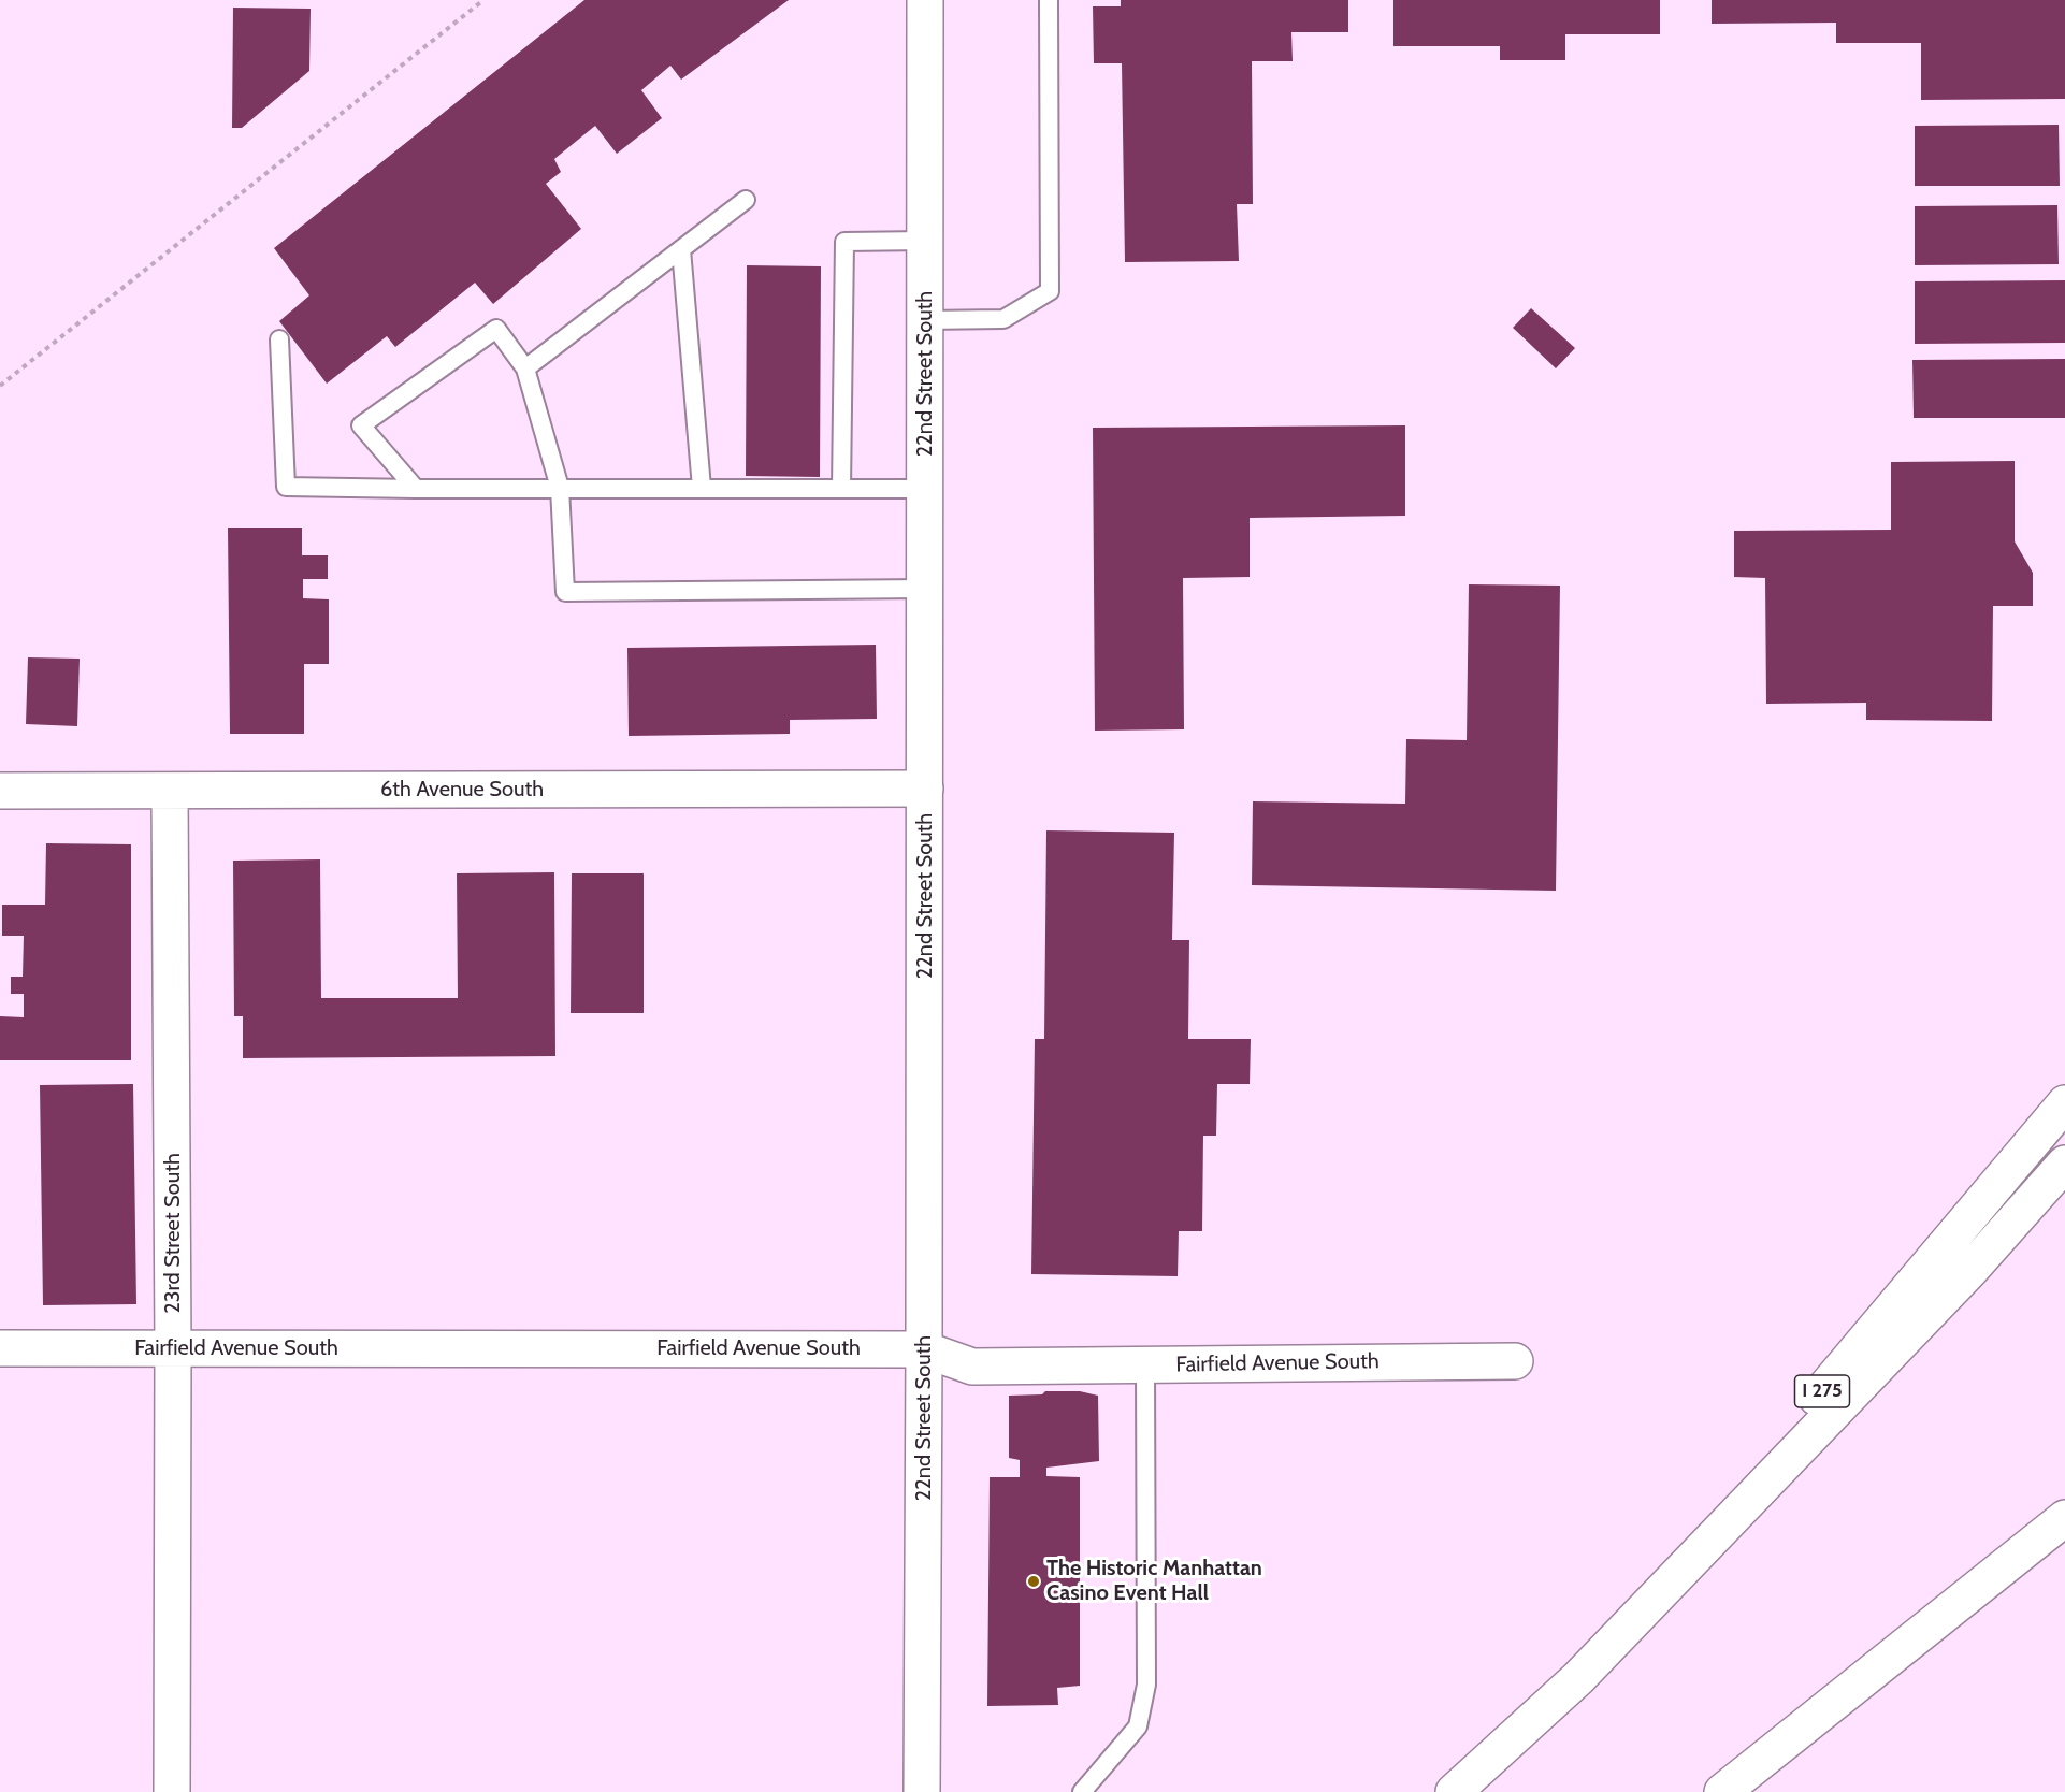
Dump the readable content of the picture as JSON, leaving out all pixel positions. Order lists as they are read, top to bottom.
{
  "streets": {
    "main road": [
      "22nd Street South",
      "6th Avenue South",
      "23rd Street South",
      "Fairfield Avenue South",
      "I 275"
    ]
  },
  "crossings": [
    ["22nd Street South", "6th Avenue South"],
    ["22nd Street South", "Fairfield Avenue South"],
    ["6th Avenue South", "23rd Street South"],
    ["23rd Street South", "Fairfield Avenue South"]
  ],
  "places": ["The Historic Manhattan Casino Event Hall"]
}
